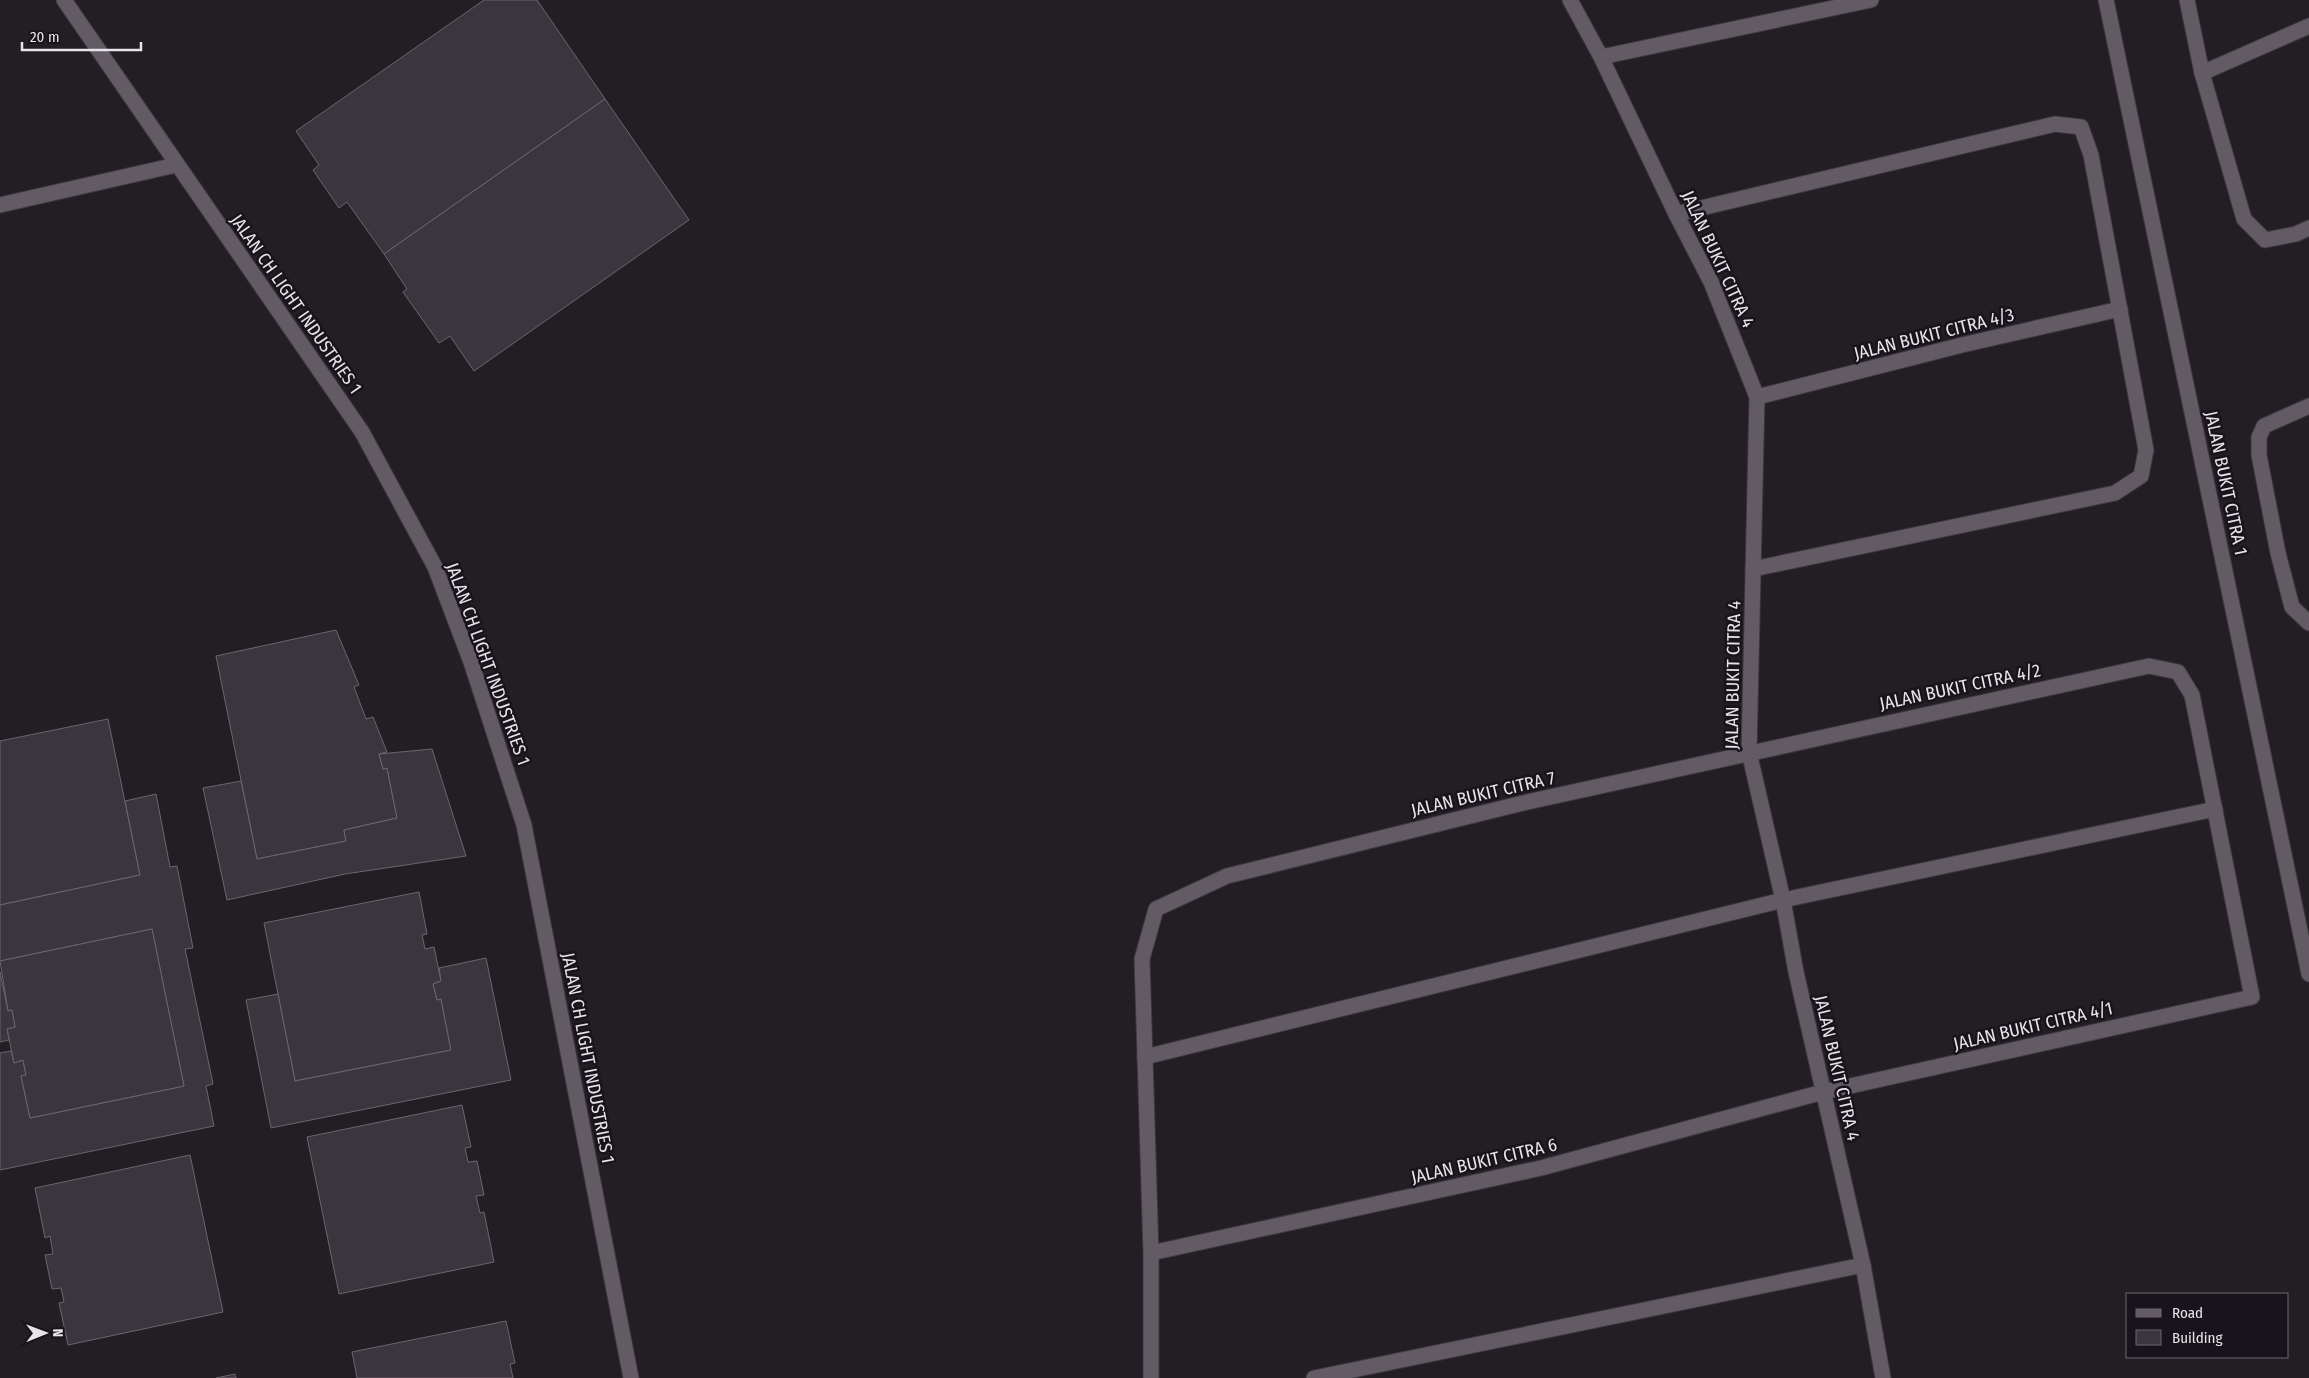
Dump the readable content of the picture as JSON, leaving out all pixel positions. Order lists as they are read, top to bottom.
{
  "streets": {
    "street": [
      "JALAN BUKIT CITRA 4",
      "JALAN CH LIGHT INDUSTRIES 1",
      "JALAN BUKIT CITRA 4/3",
      "JALAN BUKIT CITRA 1",
      "JALAN BUKIT CITRA 4/2",
      "JALAN BUKIT CITRA 7",
      "JALAN BUKIT CITRA 4/1",
      "JALAN BUKIT CITRA 6"
    ]
  },
  "crossings": [
    ["JALAN BUKIT CITRA 4", "JALAN BUKIT CITRA 4/3"],
    ["JALAN BUKIT CITRA 4", "JALAN BUKIT CITRA 4/2"],
    ["JALAN BUKIT CITRA 4", "JALAN BUKIT CITRA 7"],
    ["JALAN BUKIT CITRA 4", "JALAN BUKIT CITRA 4/1"],
    ["JALAN BUKIT CITRA 4", "JALAN BUKIT CITRA 6"],
    ["JALAN BUKIT CITRA 4/2", "JALAN BUKIT CITRA 7"],
    ["JALAN BUKIT CITRA 4/2", "JALAN BUKIT CITRA 4/1"],
    ["JALAN BUKIT CITRA 7", "JALAN BUKIT CITRA 6"],
    ["JALAN BUKIT CITRA 4/1", "JALAN BUKIT CITRA 6"]
  ],
  "legend": ["Road", "Building"],
  "scale_bar": "20 m",
  "north": "right"
}
